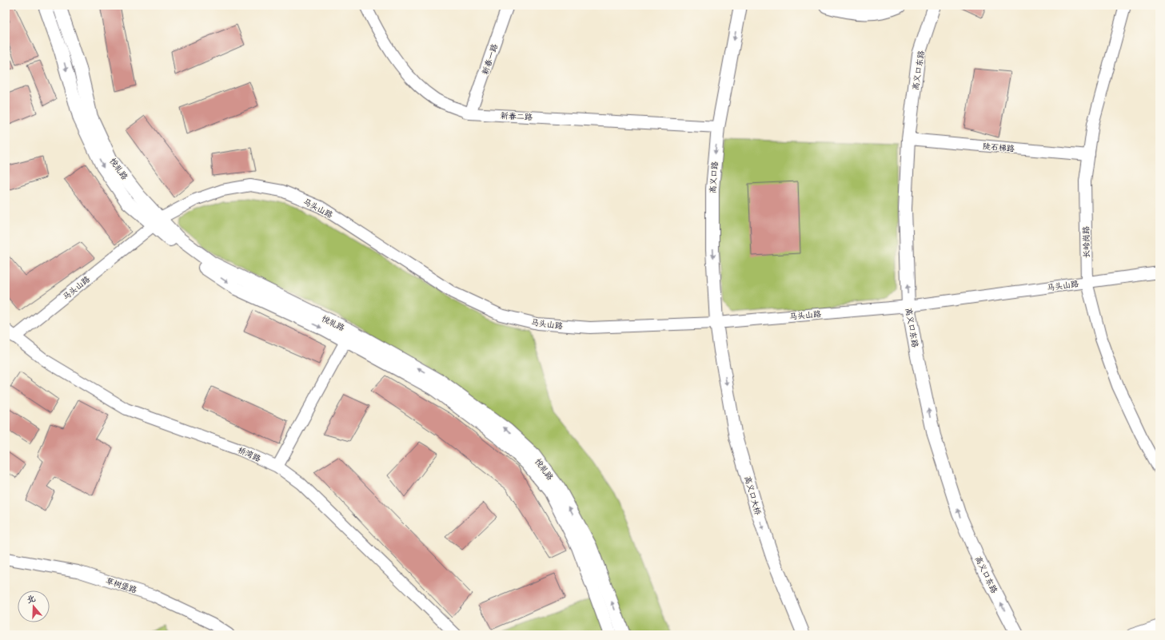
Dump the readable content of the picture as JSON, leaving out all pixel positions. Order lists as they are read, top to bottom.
{
  "streets": {
    "main road": [
      "高义口东路",
      "悦礼路",
      "高义口路",
      "高义口大桥"
    ],
    "street": [
      "新春一路",
      "新春二路",
      "陡石梯路",
      "马头山路",
      "长岭岗路",
      "桥湾路",
      "草树堡路"
    ]
  },
  "crossings": [
    ["新春一路", "新春二路"],
    ["高义口东路", "陡石梯路"],
    ["高义口东路", "马头山路"],
    ["新春二路", "高义口路"],
    ["陡石梯路", "长岭岗路"],
    ["悦礼路", "马头山路"],
    ["高义口路", "马头山路"],
    ["高义口路", "高义口大桥"],
    ["马头山路", "长岭岗路"],
    ["马头山路", "桥湾路"]
  ],
  "one_way": ["高义口东路", "高义口路", "高义口大桥"],
  "north": "top"
}
